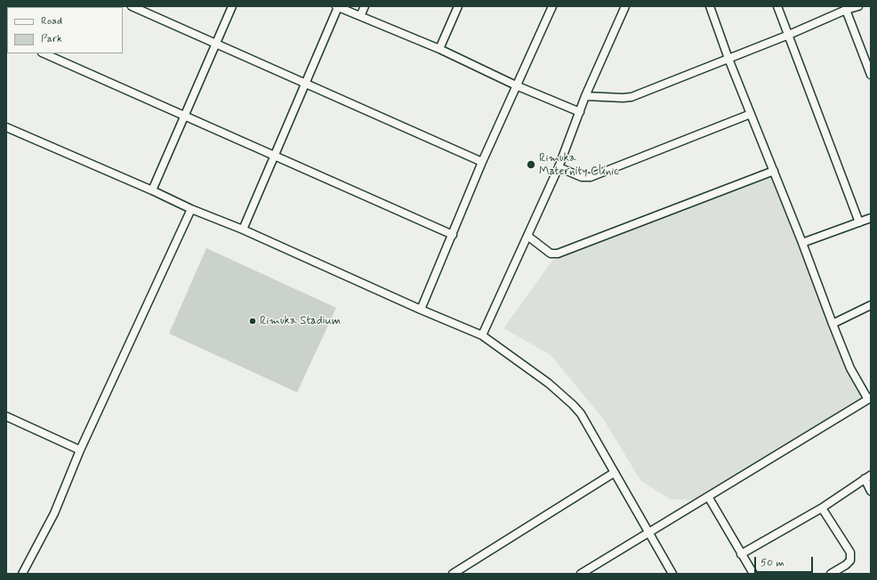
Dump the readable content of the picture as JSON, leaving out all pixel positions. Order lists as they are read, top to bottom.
{
  "places": ["Rimuka Maternity Clinic", "Rimuka Stadium"],
  "legend": ["Road", "Park"],
  "scale_bar": "50 m"
}
